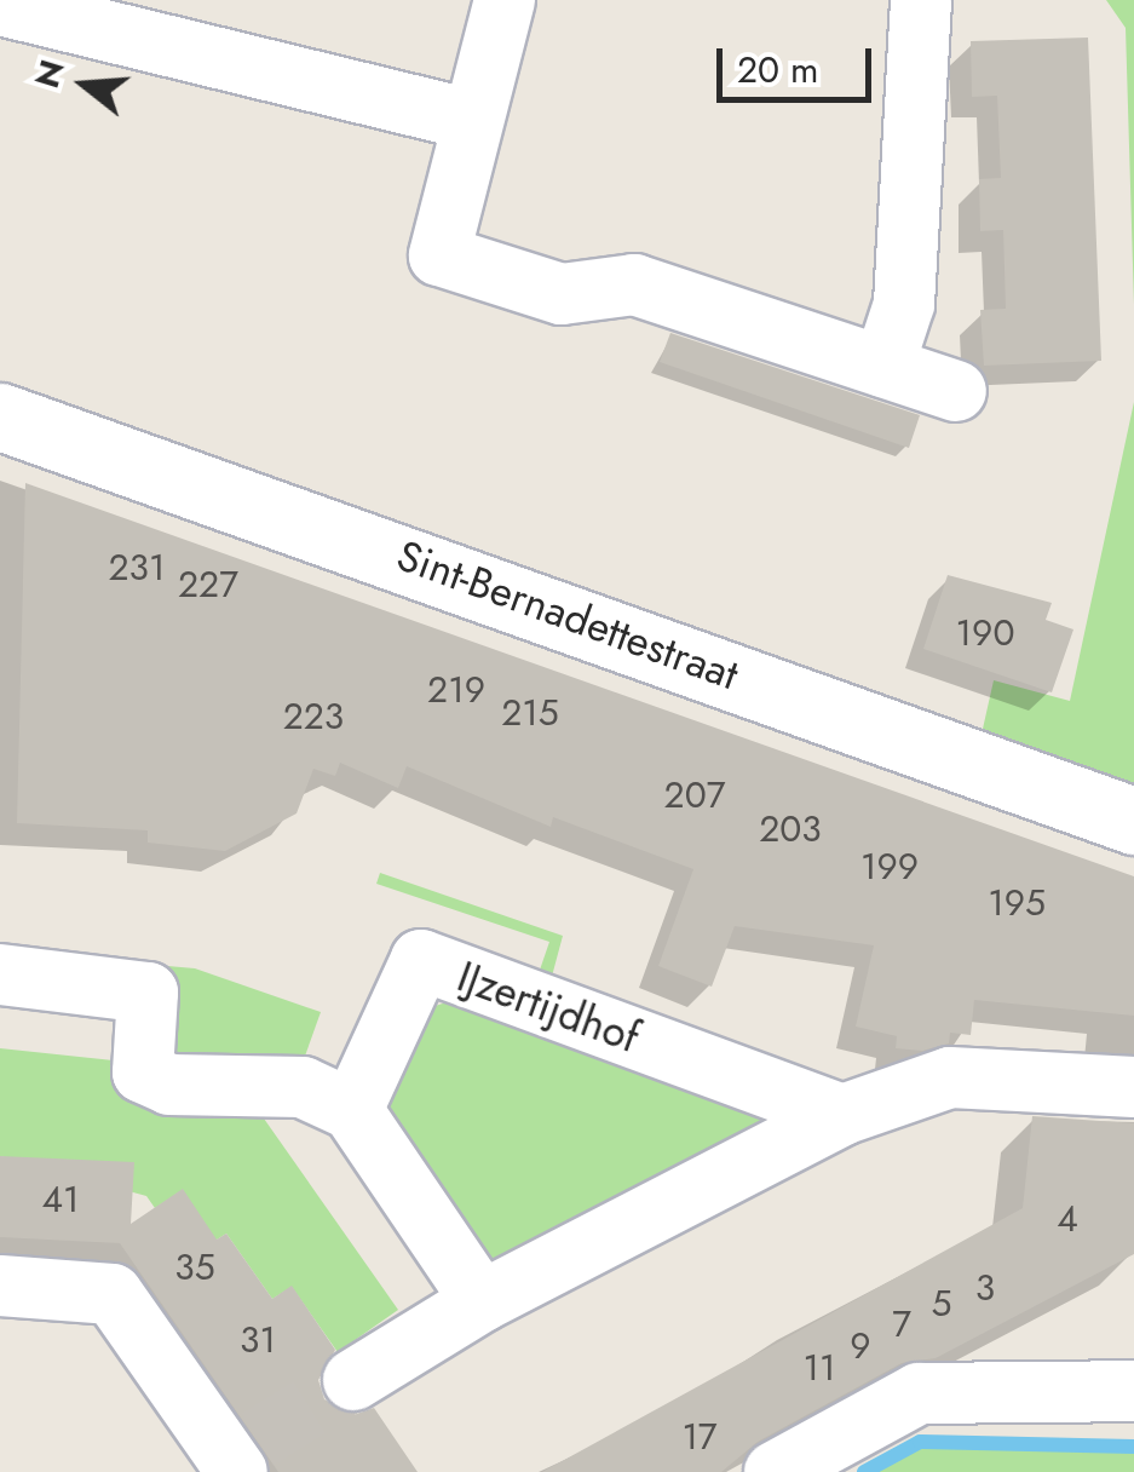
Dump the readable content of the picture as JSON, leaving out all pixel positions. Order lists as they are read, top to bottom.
{
  "streets": {
    "street": ["Sint-Bernadettestraat", "IJzertijdhof"]
  },
  "house_numbers": [
    "231",
    "227",
    "190",
    "219",
    "215",
    "223",
    "207",
    "203",
    "199",
    "195",
    "41",
    "4",
    "35",
    "3",
    "5",
    "7",
    "31",
    "9",
    "11",
    "17"
  ],
  "scale_bar": "20 m",
  "north": "left"
}
